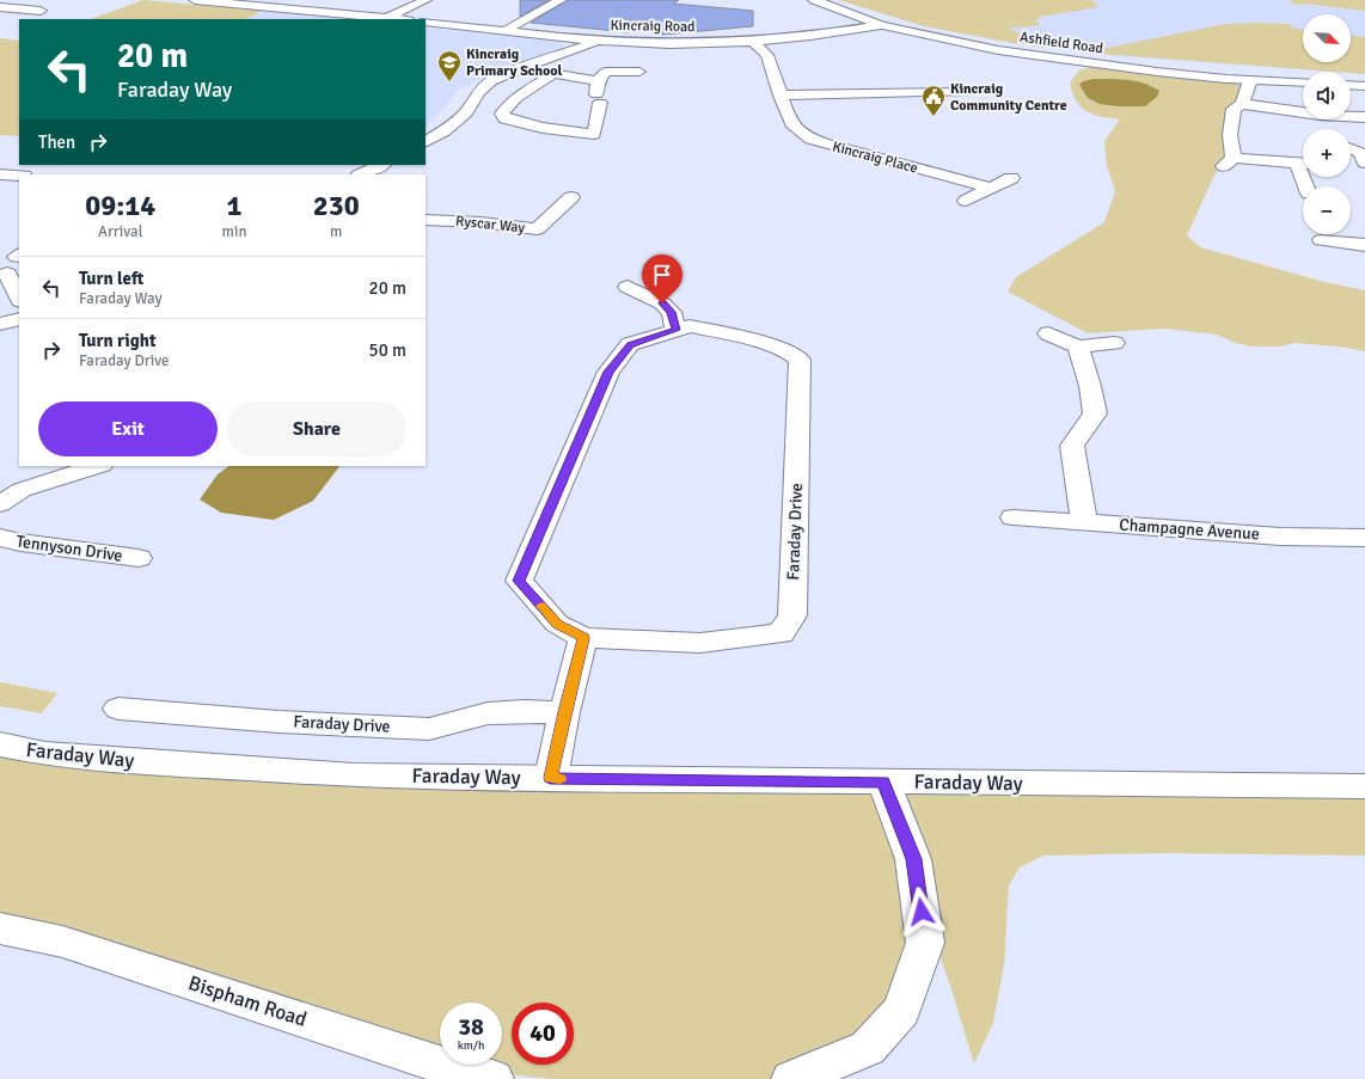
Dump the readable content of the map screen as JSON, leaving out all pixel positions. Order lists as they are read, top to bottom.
{
  "streets": {
    "street": [
      "Kincraig Road",
      "Ashfield Road",
      "Kincraig Place",
      "Ryscar Way",
      "Champagne Avenue",
      "Faraday Drive",
      "Tennyson Drive",
      "Faraday Way",
      "Bispham Road"
    ]
  },
  "crossings": [
    ["Kincraig Road", "Ashfield Road"],
    ["Kincraig Road", "Kincraig Place"]
  ],
  "places": {
    "school or university": ["Kincraig Primary School"],
    "public building": ["Kincraig Community Centre"]
  },
  "north": "bottom right",
  "page": {
    "map_buttons": ["+", "−"],
    "turn": ["20 m", "Faraday Way"],
    "then": "Then",
    "eta": [
      "09:14",
      "Arrival",
      "1",
      "min",
      "230",
      "m"
    ],
    "list": [
      {
        "name": "Turn left",
        "note": "Faraday Way",
        "value": "20 m"
      },
      {
        "name": "Turn right",
        "note": "Faraday Drive",
        "value": "50 m"
      }
    ],
    "buttons": ["Exit", "Share"],
    "speed": "38 km/h",
    "limit": "40"
  }
}
